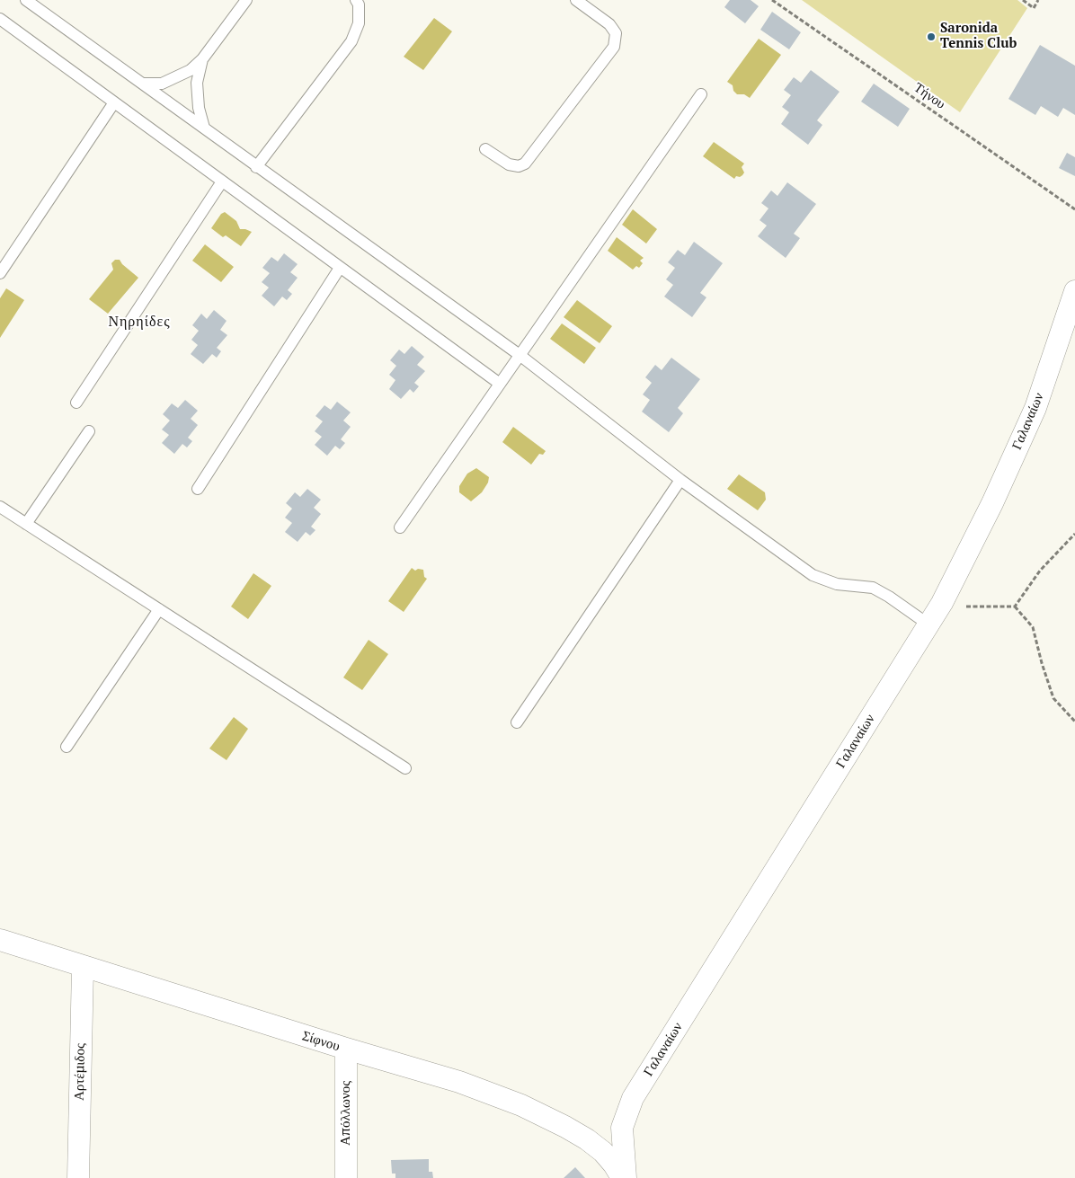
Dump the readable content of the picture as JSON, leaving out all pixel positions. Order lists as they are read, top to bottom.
{
  "streets": {
    "street": [
      "Γαλαναίων",
      "Σίφνου",
      "Αρτέμιδος",
      "Απόλλωνος"
    ],
    "path": ["Τήνου"]
  },
  "crossings": [
    ["Σίφνου", "Αρτέμιδος"],
    ["Σίφνου", "Απόλλωνος"]
  ],
  "districts": ["Νηρηίδες"],
  "places": ["Saronida Tennis Club"]
}
